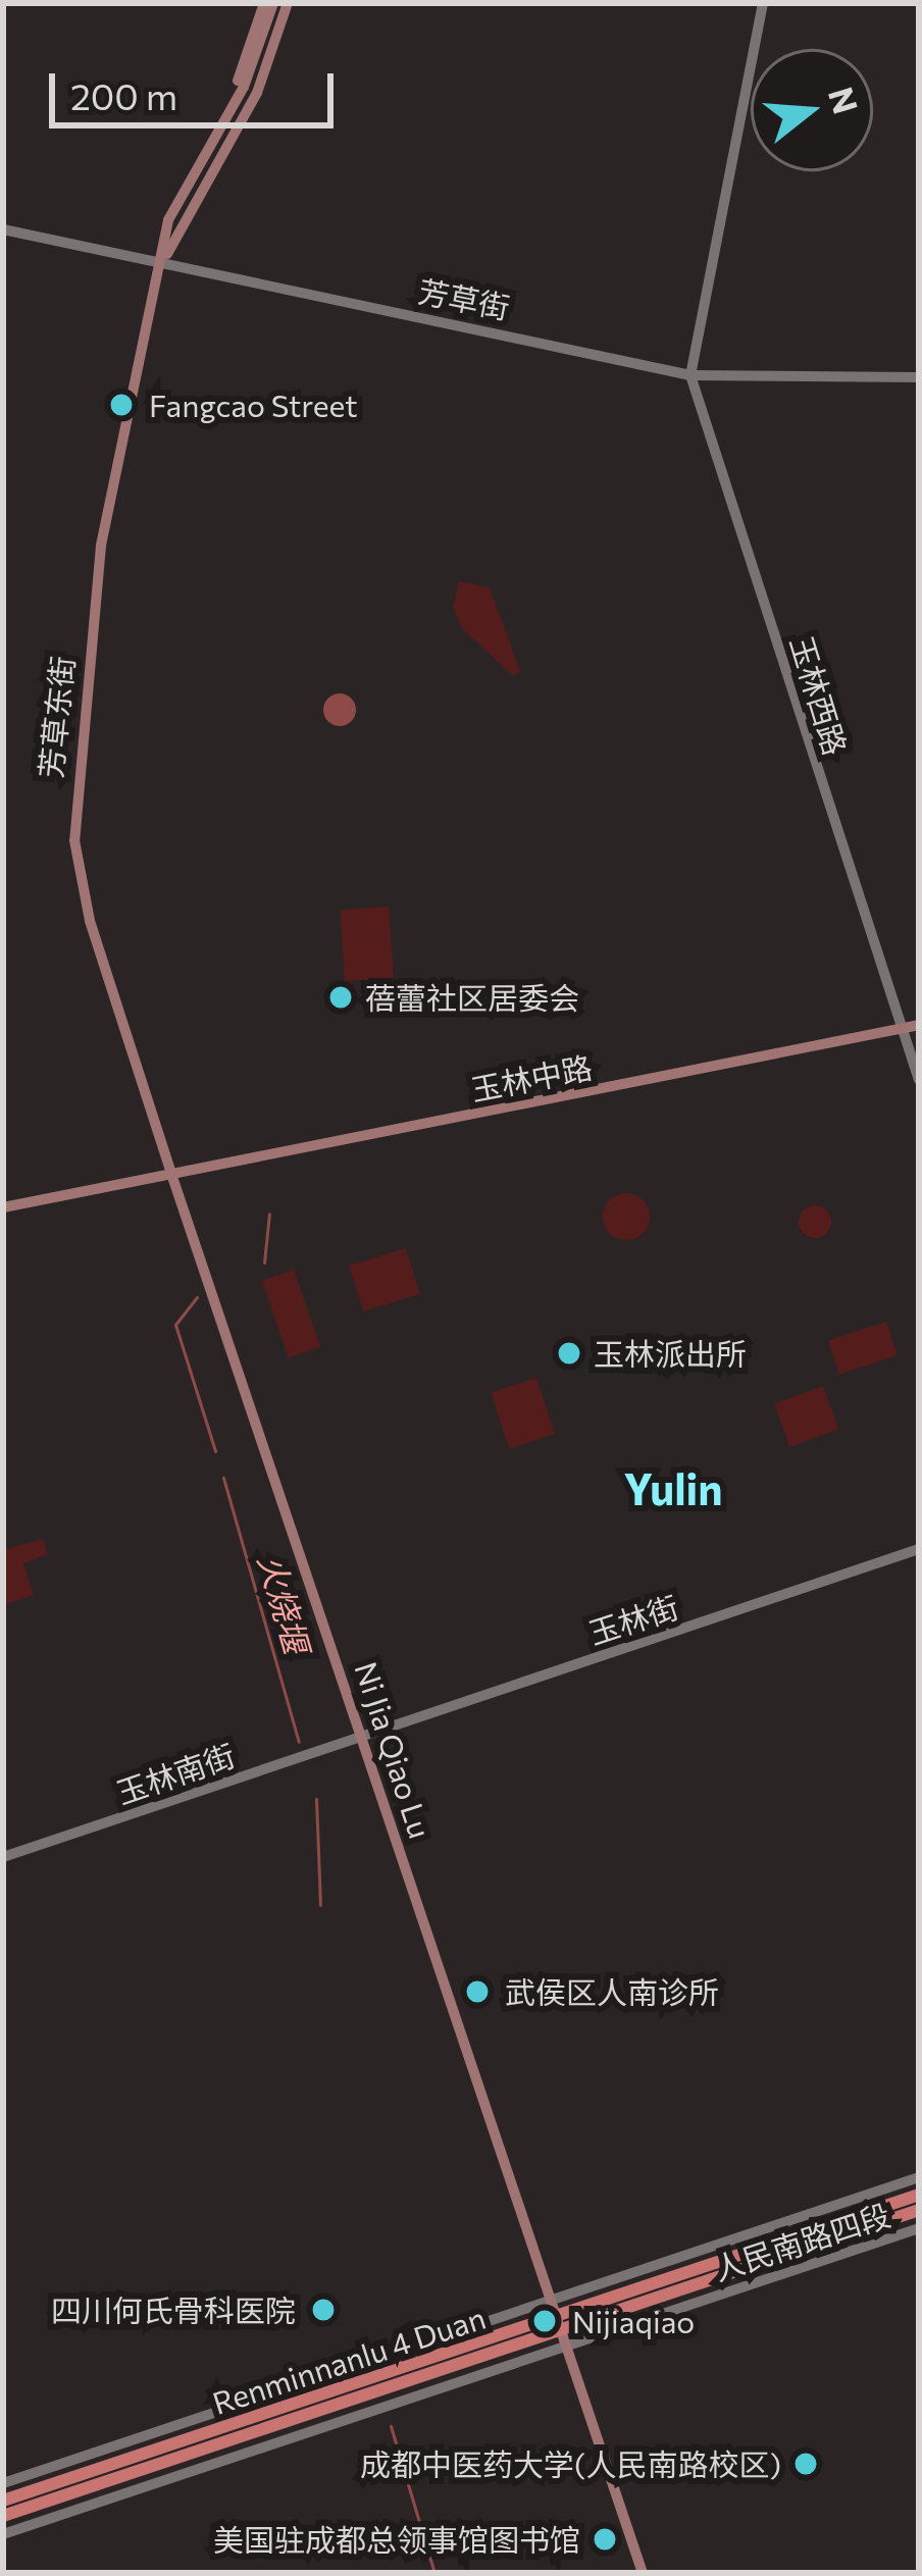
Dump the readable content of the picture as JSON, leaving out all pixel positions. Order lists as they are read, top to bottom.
{
  "streets": {
    "main road": [
      "芳草东街",
      "玉林中路",
      "Ni Jia Qiao Lu",
      "Renminnanlu 4 Duan"
    ],
    "street": [
      "芳草街",
      "玉林西路",
      "玉林街",
      "玉林南街",
      "人民南路四段"
    ]
  },
  "crossings": [
    ["芳草街", "玉林西路"],
    ["芳草街", "芳草东街"],
    ["玉林西路", "玉林中路"],
    ["芳草东街", "玉林中路"],
    ["芳草东街", "Ni Jia Qiao Lu"],
    ["玉林中路", "Ni Jia Qiao Lu"],
    ["玉林街", "Ni Jia Qiao Lu"],
    ["玉林街", "玉林南街"],
    ["Ni Jia Qiao Lu", "玉林南街"],
    ["Ni Jia Qiao Lu", "人民南路四段"],
    ["Ni Jia Qiao Lu", "Renminnanlu 4 Duan"]
  ],
  "districts": ["Yulin"],
  "water": ["火烧堰"],
  "places": [
    "Fangcao Street",
    "蓓蕾社区居委会",
    "玉林派出所",
    "武侯区人南诊所",
    "四川何氏骨科医院",
    "Nijiaqiao",
    "成都中医药大学(人民南路校区)",
    "美国驻成都总领事馆图书馆"
  ],
  "scale_bar": "200 m",
  "north": "right"
}
